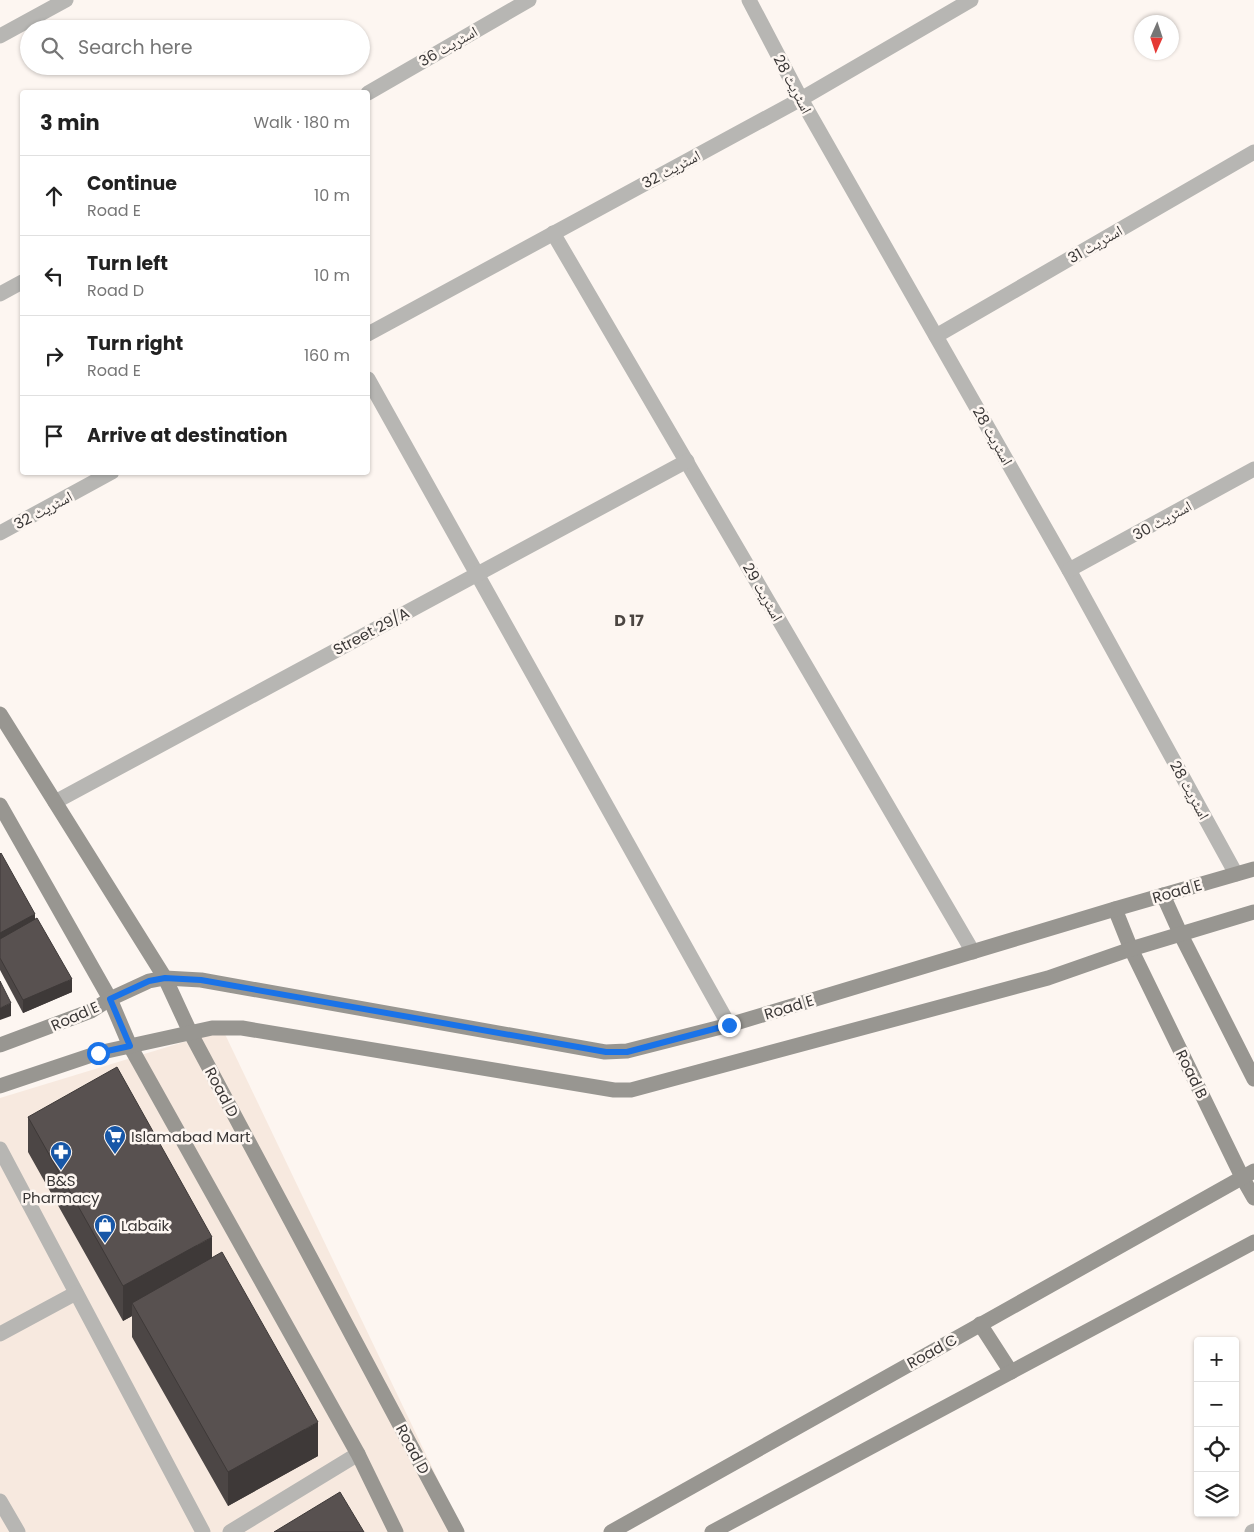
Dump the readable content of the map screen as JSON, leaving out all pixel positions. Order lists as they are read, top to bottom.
{
  "streets": {
    "street": [
      "اسٹریٹ 36",
      "اسٹریٹ 28",
      "اسٹریٹ 32",
      "اسٹریٹ 31",
      "اسٹریٹ 30",
      "اسٹریٹ 29",
      "Street 29/A",
      "Road E",
      "Road B",
      "Road D",
      "Road C"
    ]
  },
  "crossings": [
    ["اسٹریٹ 28", "اسٹریٹ 32"],
    ["اسٹریٹ 28", "اسٹریٹ 31"],
    ["اسٹریٹ 28", "اسٹریٹ 30"],
    ["اسٹریٹ 28", "Road E"],
    ["اسٹریٹ 32", "اسٹریٹ 29"],
    ["اسٹریٹ 29", "Street 29/A"],
    ["اسٹریٹ 29", "Road E"],
    ["Street 29/A", "Road D"],
    ["Road E", "Road B"],
    ["Road E", "Road D"],
    ["Road B", "Road C"]
  ],
  "districts": ["D 17"],
  "places": {
    "supermarket": ["Islamabad Mart"],
    "pharmacy": ["B&S Pharmacy"],
    "shop": ["Labaik"]
  },
  "north": "bottom",
  "page": {
    "search": "Search here",
    "heading": ["3 min", "Walk · 180 m"],
    "list": [
      ["Continue", "Road E", "10 m"],
      ["Turn left", "Road D", "10 m"],
      ["Turn right", "Road E", "160 m"],
      "Arrive at destination"
    ],
    "map_buttons": ["+", "−"]
  }
}
